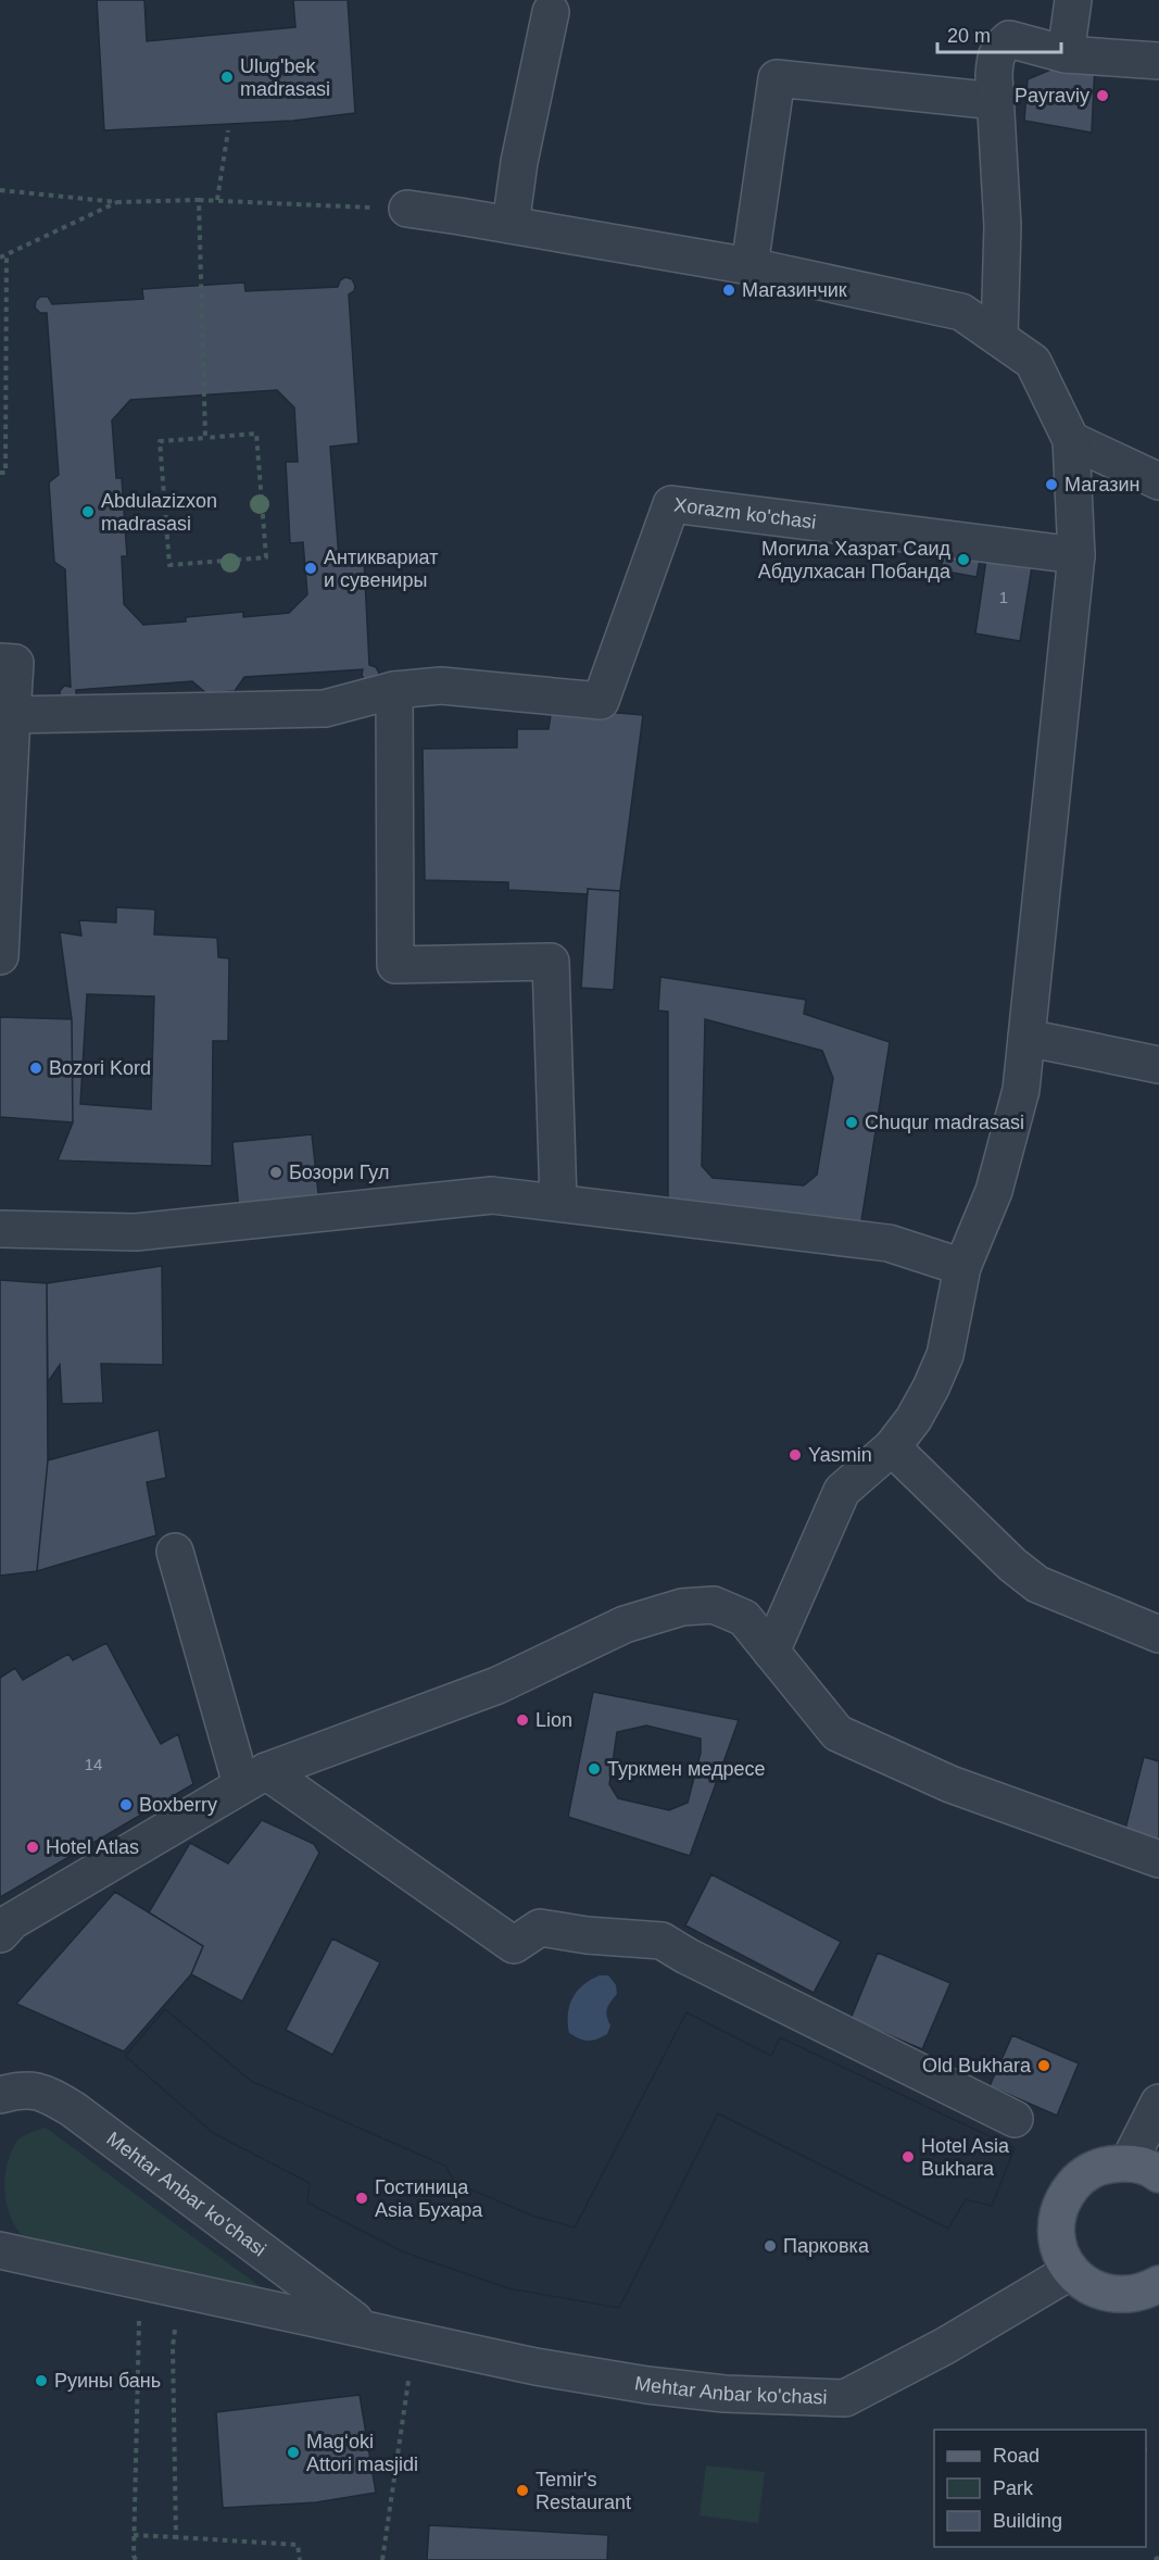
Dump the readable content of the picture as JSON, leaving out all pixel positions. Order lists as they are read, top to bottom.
{
  "streets": {
    "street": ["Xorazm ko'chasi", "Mehtar Anbar ko'chasi"]
  },
  "places": [
    "Ulug'bek madrasasi",
    "Payraviy",
    "Магазинчик",
    "Магазин",
    "Abdulazizxon madrasasi",
    "Могила Хазрат Саид Абдулхасан Побанда",
    "Антиквариат и сувениры",
    "Bozori Kord",
    "Chuqur madrasasi",
    "Бозори Гул",
    "Yasmin",
    "Lion",
    "Туркмен медресе",
    "Boxberry",
    "Hotel Atlas",
    "Old Bukhara",
    "Hotel Asia Bukhara",
    "Гостиница Asia Бухара",
    "Парковка",
    "Руины бань",
    "Magʻoki Attori masjidi",
    "Temir's Restaurant"
  ],
  "house_numbers": ["1", "14"],
  "legend": ["Road", "Park", "Building"],
  "scale_bar": "20 m"
}
